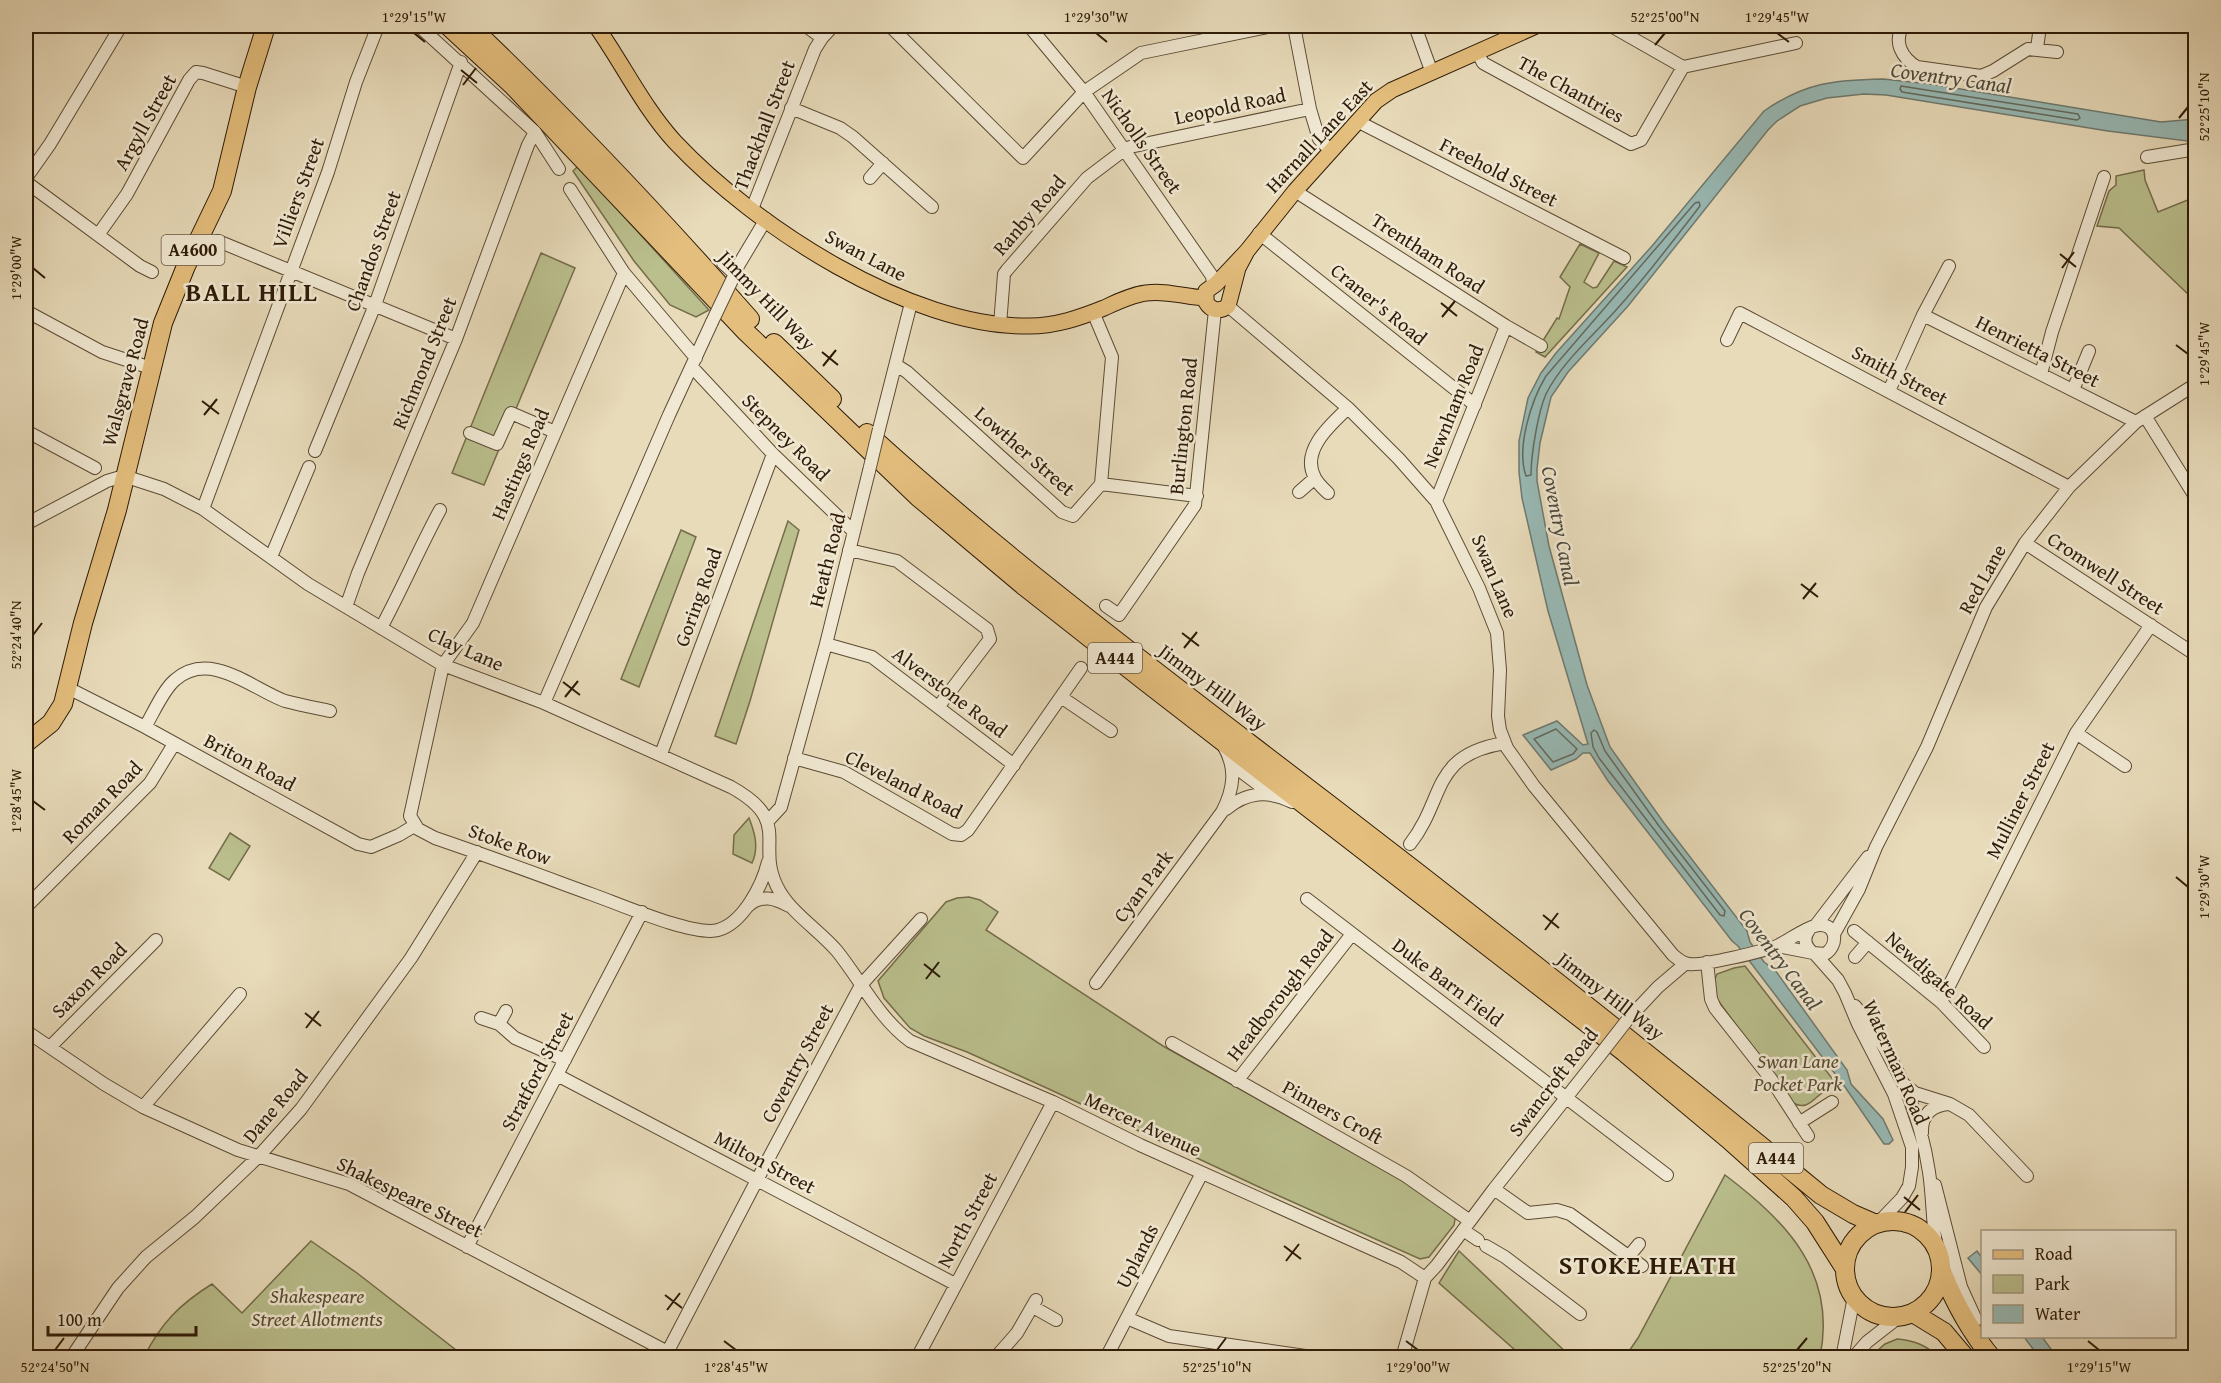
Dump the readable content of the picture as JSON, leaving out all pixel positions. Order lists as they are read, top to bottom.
{
  "streets": {
    "highway": [
      "A4600",
      "Jimmy Hill Way",
      "Walsgrave Road",
      "A444"
    ],
    "main road": ["Harnall Lane East", "Swan Lane"],
    "street": [
      "The Chantries",
      "Leopold Road",
      "Argyll Street",
      "Thackhall Street",
      "Nicholls Street",
      "Freehold Street",
      "Villiers Street",
      "Ranby Road",
      "Chandos Street",
      "Trentham Road",
      "Craner's Road",
      "Henrietta Street",
      "Richmond Street",
      "Smith Street",
      "Newnham Road",
      "Burlington Road",
      "Stepney Road",
      "Lowther Street",
      "Hastings Road",
      "Heath Road",
      "Cromwell Street",
      "Red Lane",
      "Goring Road",
      "Clay Lane",
      "Alverstone Road",
      "Briton Road",
      "Cleveland Road",
      "Mulliner Street",
      "Roman Road",
      "Stoke Row",
      "Cyan Park",
      "Saxon Road",
      "Newdigate Road",
      "Duke Barn Field",
      "Headborough Road",
      "Waterman Road",
      "Coventry Street",
      "Stratford Street",
      "Swancroft Road",
      "Dane Road",
      "Pinners Croft",
      "Mercer Avenue",
      "Milton Street",
      "Shakespeare Street",
      "North Street",
      "Uplands"
    ]
  },
  "crossings": [
    ["The Chantries", "Harnall Lane East"],
    ["Leopold Road", "Nicholls Street"],
    ["Leopold Road", "Ranby Road"],
    ["Argyll Street", "Walsgrave Road"],
    ["Thackhall Street", "Swan Lane"],
    ["Harnall Lane East", "Nicholls Street"],
    ["Harnall Lane East", "Freehold Street"],
    ["Harnall Lane East", "Trentham Road"],
    ["Harnall Lane East", "Swan Lane"],
    ["Harnall Lane East", "Craner's Road"],
    ["Harnall Lane East", "Burlington Road"],
    ["Nicholls Street", "Ranby Road"],
    ["Nicholls Street", "Swan Lane"],
    ["Nicholls Street", "Burlington Road"],
    ["Villiers Street", "Clay Lane"],
    ["Ranby Road", "Swan Lane"],
    ["Trentham Road", "Newnham Road"],
    ["Swan Lane", "Newnham Road"],
    ["Swan Lane", "Burlington Road"],
    ["Swan Lane", "Lowther Street"],
    ["Swan Lane", "Heath Road"],
    ["Swan Lane", "Swancroft Road"],
    ["Jimmy Hill Way", "Cyan Park"],
    ["Jimmy Hill Way", "Waterman Road"],
    ["Craner's Road", "Newnham Road"],
    ["Henrietta Street", "Red Lane"],
    ["Richmond Street", "Clay Lane"],
    ["Smith Street", "Red Lane"],
    ["Walsgrave Road", "Clay Lane"],
    ["Walsgrave Road", "Briton Road"],
    ["Stepney Road", "Hastings Road"],
    ["Stepney Road", "Heath Road"],
    ["Stepney Road", "Goring Road"],
    ["Lowther Street", "Heath Road"],
    ["Hastings Road", "Clay Lane"],
    ["Heath Road", "Clay Lane"],
    ["Heath Road", "Alverstone Road"],
    ["Heath Road", "Cleveland Road"],
    ["Cromwell Street", "Red Lane"],
    ["Cromwell Street", "Mulliner Street"],
    ["Red Lane", "Waterman Road"],
    ["Goring Road", "Clay Lane"],
    ["Alverstone Road", "Cleveland Road"],
    ["Briton Road", "Roman Road"],
    ["Briton Road", "Stoke Row"],
    ["Mulliner Street", "Newdigate Road"],
    ["Stoke Row", "Stratford Street"],
    ["Stoke Row", "Dane Road"],
    ["Saxon Road", "Shakespeare Street"],
    ["Duke Barn Field", "Headborough Road"],
    ["Duke Barn Field", "Swancroft Road"],
    ["Headborough Road", "Pinners Croft"],
    ["Coventry Street", "Mercer Avenue"],
    ["Coventry Street", "Milton Street"],
    ["Coventry Street", "Shakespeare Street"],
    ["Stratford Street", "Milton Street"],
    ["Stratford Street", "Shakespeare Street"],
    ["Swancroft Road", "Pinners Croft"],
    ["Swancroft Road", "Mercer Avenue"],
    ["Dane Road", "Shakespeare Street"],
    ["Mercer Avenue", "North Street"],
    ["Mercer Avenue", "Uplands"],
    ["Milton Street", "North Street"]
  ],
  "districts": ["BALL HILL", "STOKE HEATH"],
  "water": ["Coventry Canal"],
  "parks": ["Swan Lane Pocket Park", "Shakespeare Street Allotments"],
  "legend": ["Road", "Park", "Water"],
  "scale_bar": "100 m",
  "coordinates": [
    "1°29'15\"W",
    "1°29'30\"W",
    "52°25'00\"N",
    "1°29'45\"W",
    "52°25'10\"N",
    "1°29'00\"W",
    "52°24'40\"N",
    "1°28'45\"W",
    "52°24'50\"N",
    "52°25'20\"N"
  ]
}
